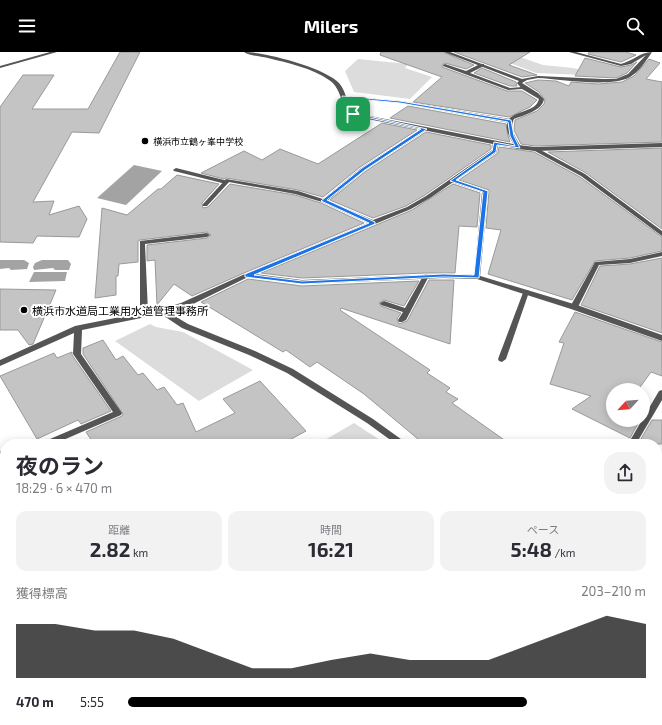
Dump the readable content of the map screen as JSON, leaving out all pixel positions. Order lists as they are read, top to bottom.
{
  "places": ["横浜市立鶴ヶ峯中学校", "横浜市水道局工業用水道管理事務所"],
  "north": "bottom left",
  "page": {
    "header": "Milers",
    "heading": ["夜のラン", "18:29 · 6 × 470 m"],
    "stats": [
      ["距離", "2.82 km"],
      ["時間", "16:21"],
      ["ペース", "5:48 /km"]
    ],
    "chart": ["獲得標高", "203–210 m"],
    "list": [
      {
        "name": "470 m",
        "note": "5:55"
      }
    ]
  }
}
